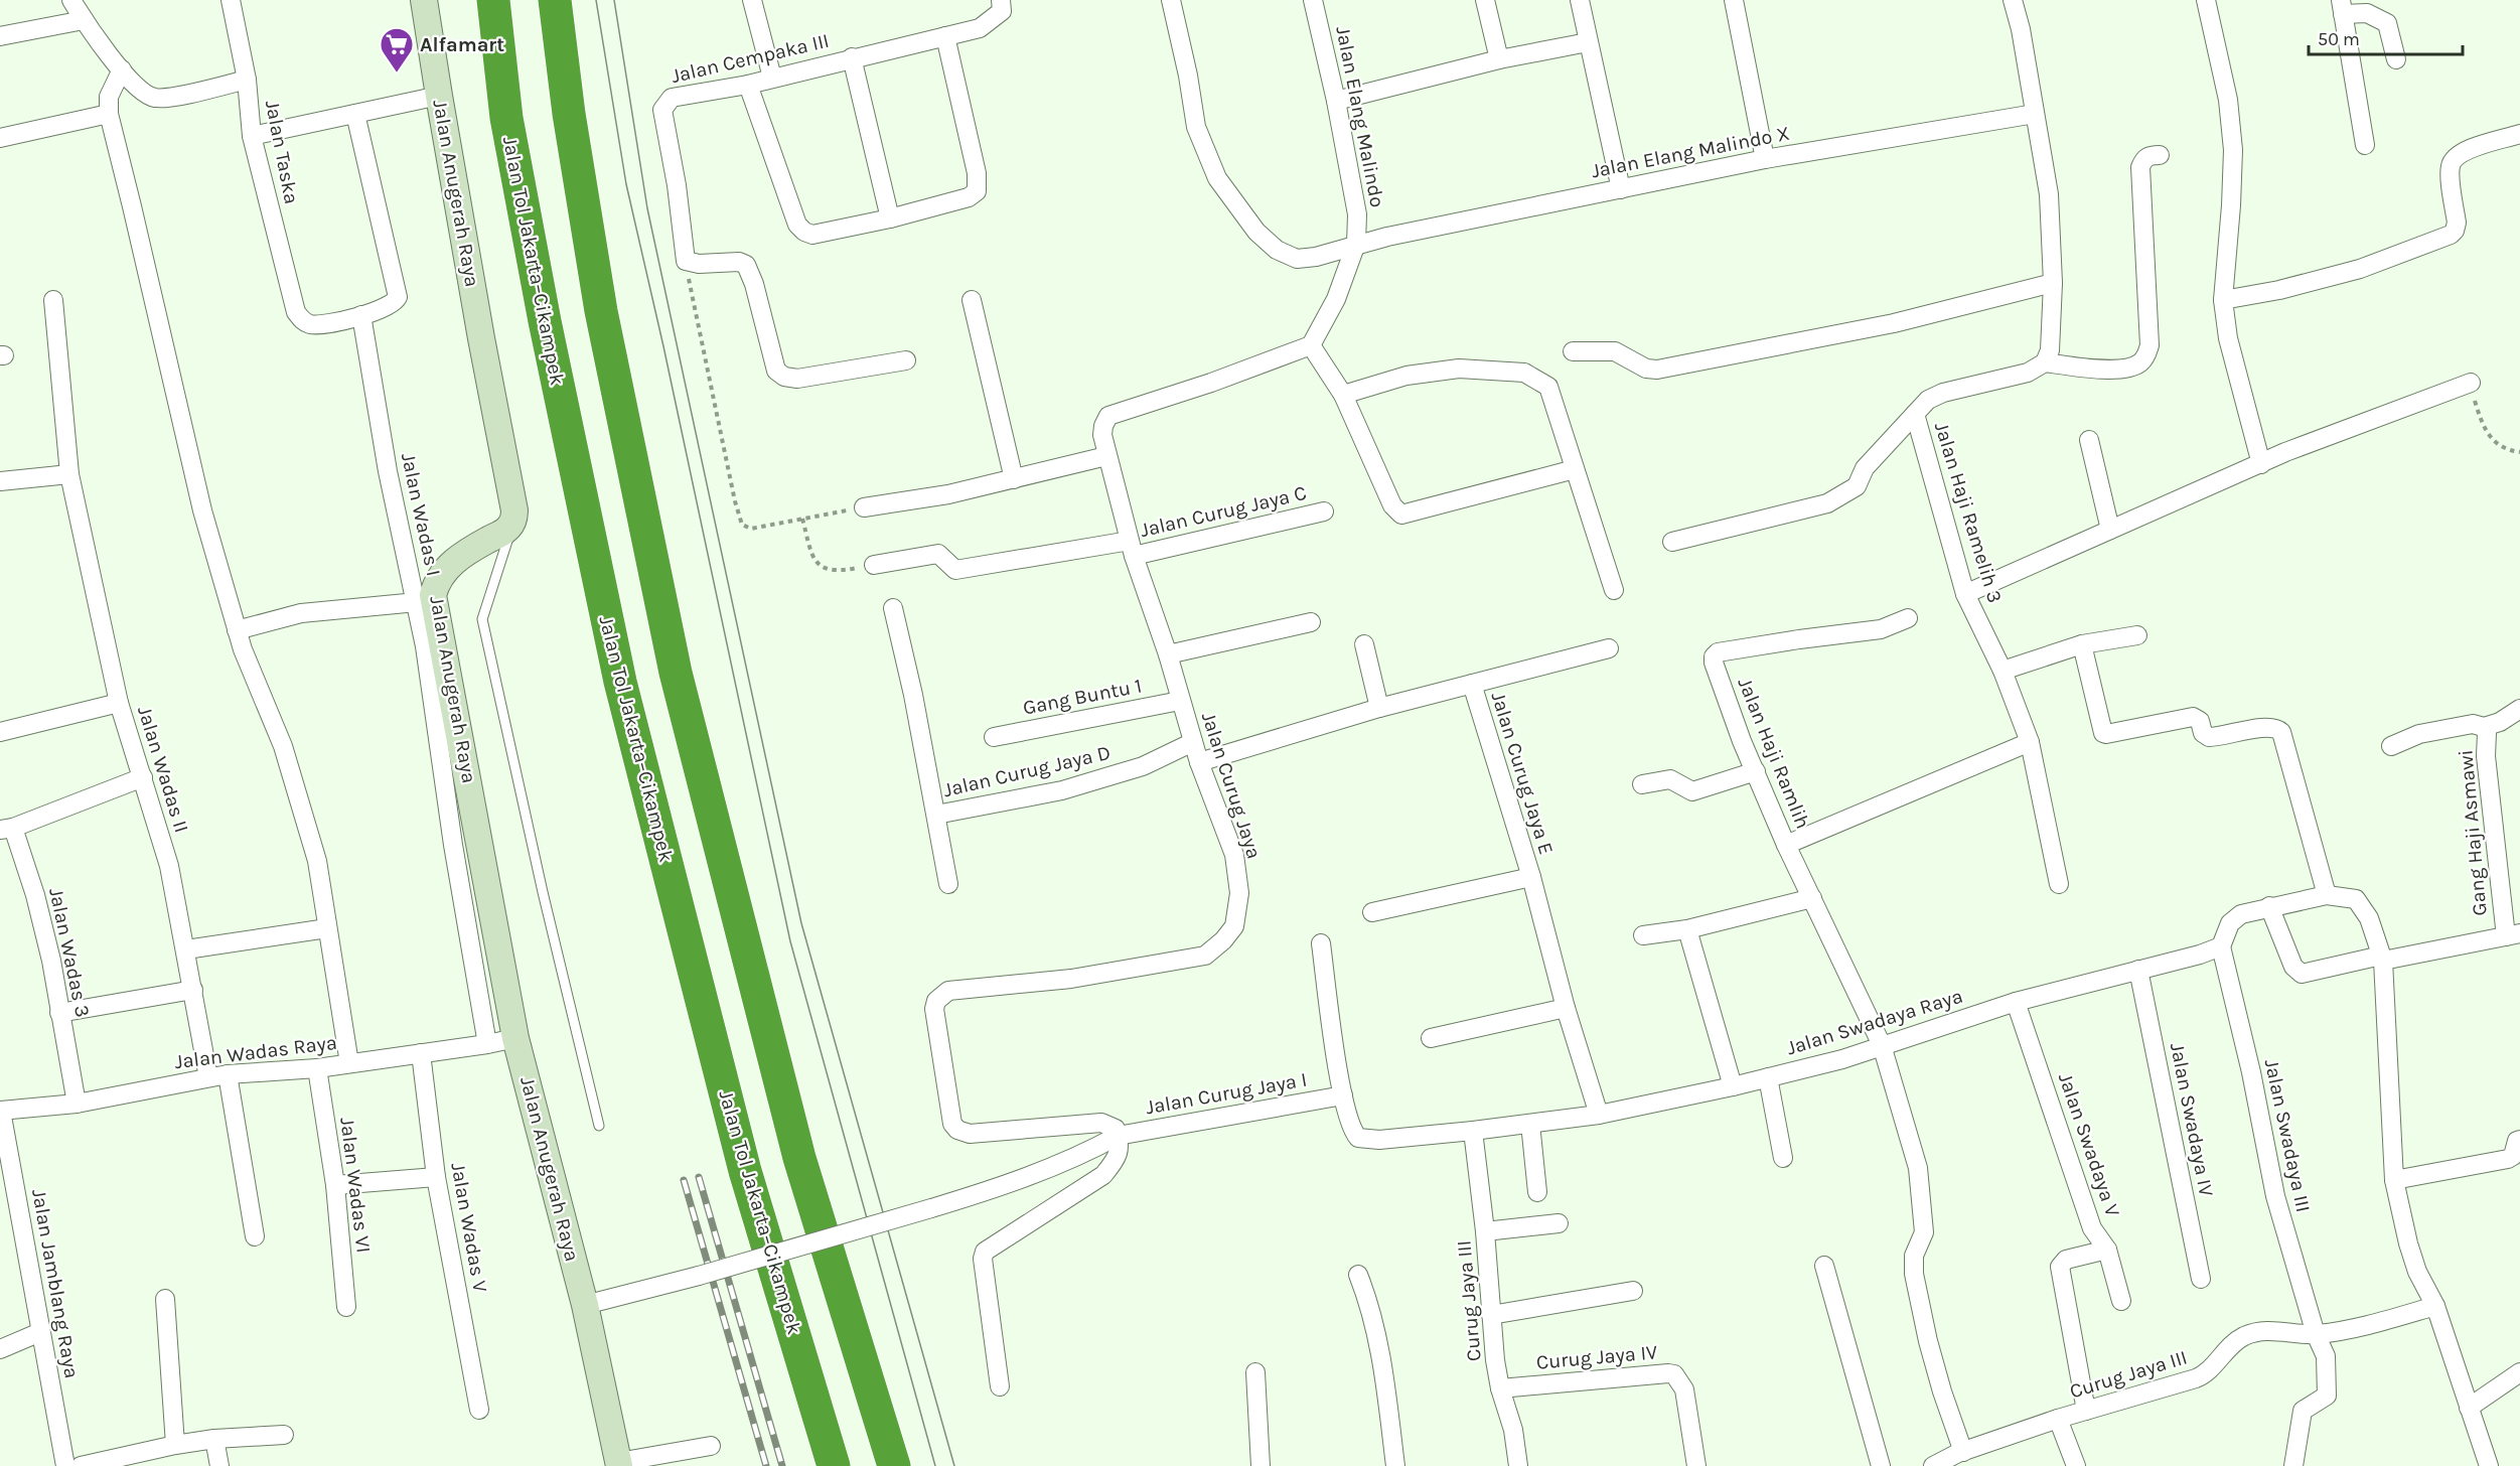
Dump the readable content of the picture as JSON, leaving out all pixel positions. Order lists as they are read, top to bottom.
{
  "streets": {
    "highway": ["Jalan Tol Jakarta–Cikampek"],
    "street": [
      "Jalan Cempaka III",
      "Jalan Elang Malindo",
      "Jalan Taska",
      "Jalan Elang Malindo X",
      "Jalan Anugerah Raya",
      "Jalan Curug Jaya C",
      "Jalan Haji Ramelih 3",
      "Jalan Wadas I",
      "Gang Buntu 1",
      "Jalan Haji Ramlih",
      "Jalan Wadas II",
      "Jalan Curug Jaya D",
      "Jalan Curug Jaya E",
      "Jalan Curug Jaya",
      "Gang Haji Asmawi",
      "Jalan Wadas 3",
      "Jalan Swadaya Raya",
      "Jalan Wadas Raya",
      "Jalan Curug Jaya I",
      "Jalan Swadaya IV",
      "Jalan Swadaya III",
      "Jalan Swadaya V",
      "Jalan Wadas VI",
      "Jalan Wadas V",
      "Jalan Jamblang Raya",
      "Curug Jaya III",
      "Curug Jaya IV"
    ]
  },
  "crossings": [
    ["Jalan Elang Malindo", "Jalan Elang Malindo X"],
    ["Jalan Taska", "Jalan Wadas I"],
    ["Jalan Anugerah Raya", "Jalan Wadas Raya"],
    ["Jalan Anugerah Raya", "Jalan Curug Jaya I"],
    ["Jalan Curug Jaya C", "Jalan Curug Jaya"],
    ["Jalan Wadas I", "Jalan Wadas Raya"],
    ["Gang Buntu 1", "Jalan Curug Jaya"],
    ["Jalan Haji Ramlih", "Jalan Swadaya Raya"],
    ["Jalan Haji Ramlih", "Curug Jaya III"],
    ["Jalan Wadas II", "Jalan Wadas Raya"],
    ["Jalan Curug Jaya D", "Jalan Curug Jaya"],
    ["Jalan Curug Jaya E", "Jalan Curug Jaya"],
    ["Jalan Curug Jaya E", "Jalan Swadaya Raya"],
    ["Jalan Curug Jaya", "Jalan Curug Jaya I"],
    ["Jalan Wadas 3", "Jalan Wadas Raya"],
    ["Jalan Swadaya Raya", "Jalan Curug Jaya I"],
    ["Jalan Swadaya Raya", "Jalan Swadaya IV"],
    ["Jalan Swadaya Raya", "Jalan Swadaya III"],
    ["Jalan Swadaya Raya", "Jalan Swadaya V"],
    ["Jalan Swadaya Raya", "Curug Jaya III"],
    ["Jalan Wadas Raya", "Jalan Wadas VI"],
    ["Jalan Wadas Raya", "Jalan Wadas V"],
    ["Jalan Wadas Raya", "Jalan Jamblang Raya"],
    ["Jalan Swadaya III", "Curug Jaya III"],
    ["Curug Jaya III", "Curug Jaya IV"]
  ],
  "places": {
    "supermarket": ["Alfamart"]
  },
  "scale_bar": "50 m"
}
